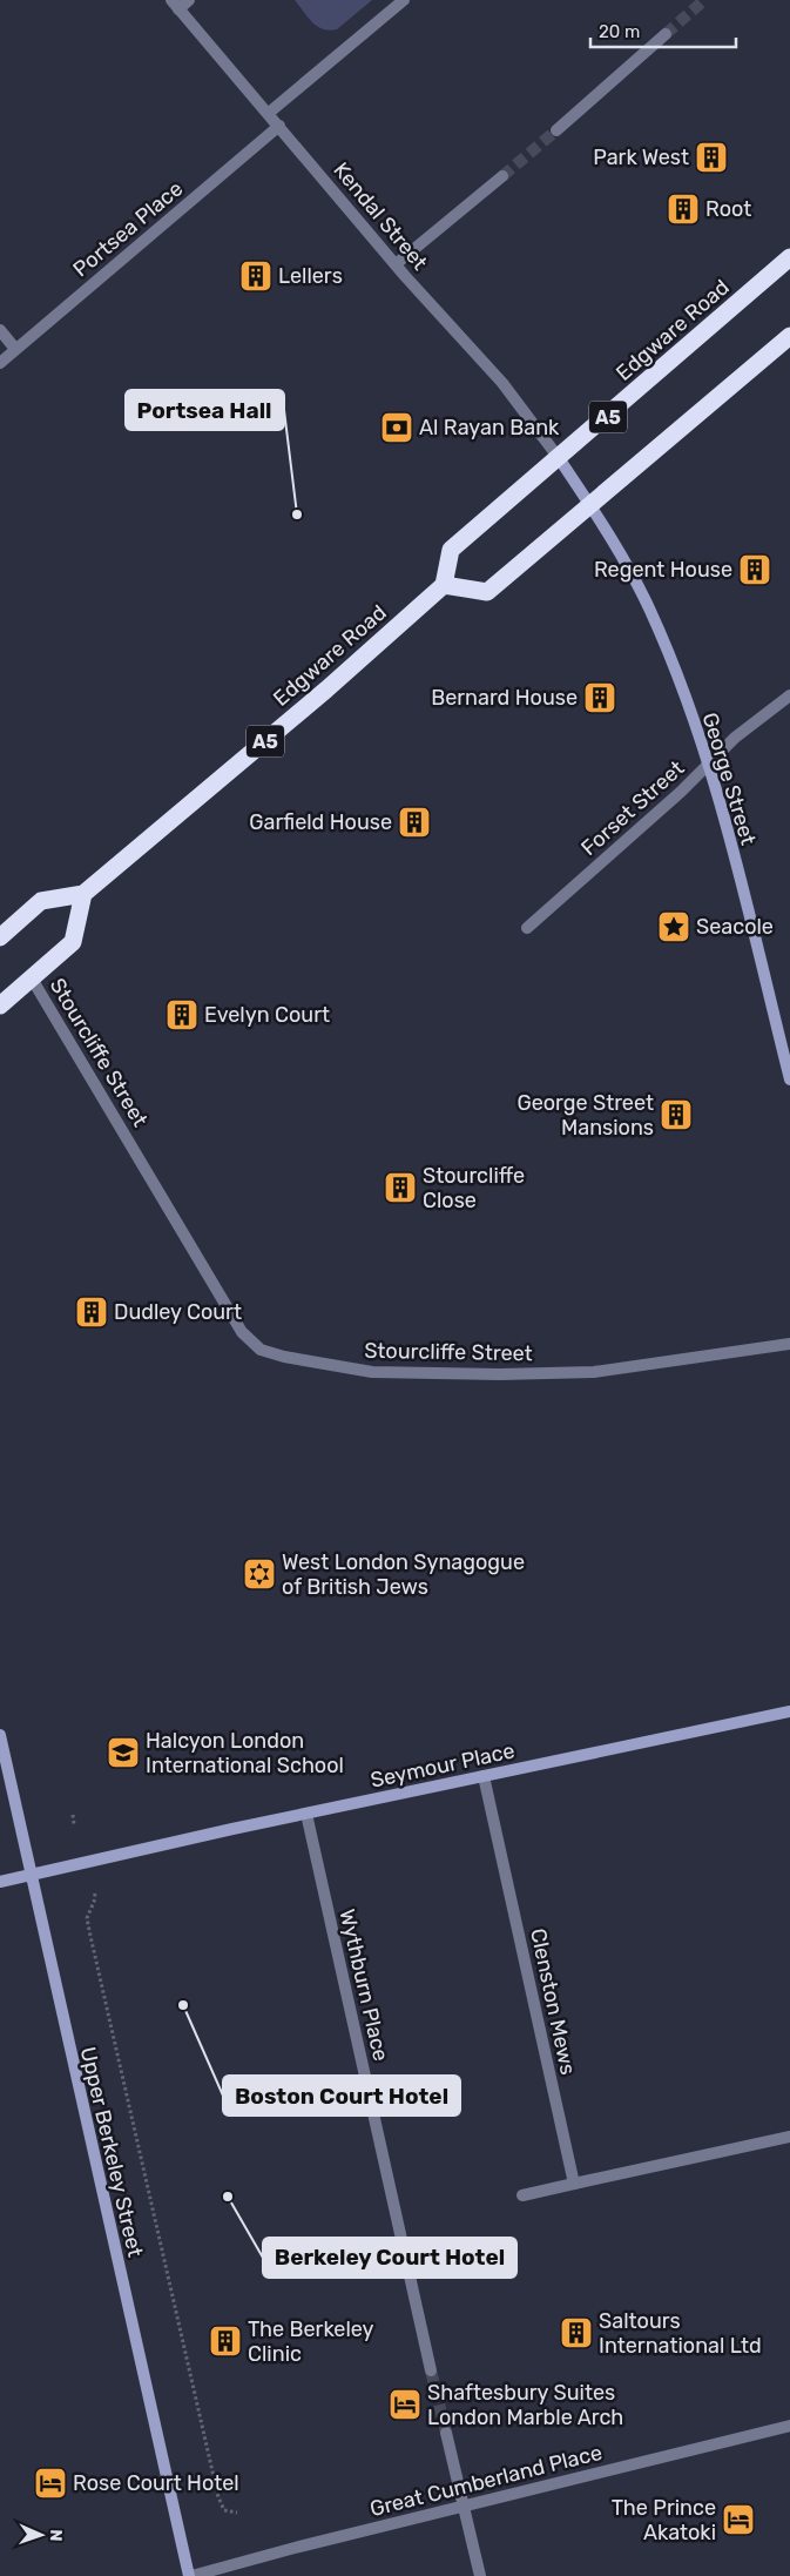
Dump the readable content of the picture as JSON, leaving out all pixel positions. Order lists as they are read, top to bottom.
{
  "streets": {
    "highway": ["Edgware Road", "A5"],
    "street": [
      "Kendal Street",
      "Portsea Place",
      "George Street",
      "Forset Street",
      "Stourcliffe Street",
      "Seymour Place",
      "Wythburn Place",
      "Clenston Mews",
      "Upper Berkeley Street",
      "Great Cumberland Place"
    ]
  },
  "crossings": [
    ["Kendal Street", "Portsea Place"],
    ["Kendal Street", "Edgware Road"],
    ["Kendal Street", "George Street"],
    ["Edgware Road", "George Street"],
    ["George Street", "Forset Street"],
    ["Seymour Place", "Wythburn Place"],
    ["Seymour Place", "Clenston Mews"],
    ["Seymour Place", "Upper Berkeley Street"],
    ["Upper Berkeley Street", "Great Cumberland Place"]
  ],
  "places": {
    "building": [
      "Park West",
      "Root",
      "Lellers",
      "Regent House",
      "Bernard House",
      "Garfield House",
      "Evelyn Court",
      "George Street Mansions",
      "Stourcliffe Close",
      "Dudley Court",
      "Saltours International Ltd",
      "The Berkeley Clinic"
    ],
    "bank": ["Al Rayan Bank"],
    "other": ["Portsea Hall", "Boston Court Hotel", "Berkeley Court Hotel"],
    "place": ["Seacole"],
    "synagogue": ["West London Synagogue of British Jews"],
    "school or university": ["Halcyon London International School"],
    "hotel": ["Shaftesbury Suites London Marble Arch", "Rose Court Hotel", "The Prince Akatoki"]
  },
  "scale_bar": "20 m",
  "north": "right"
}
